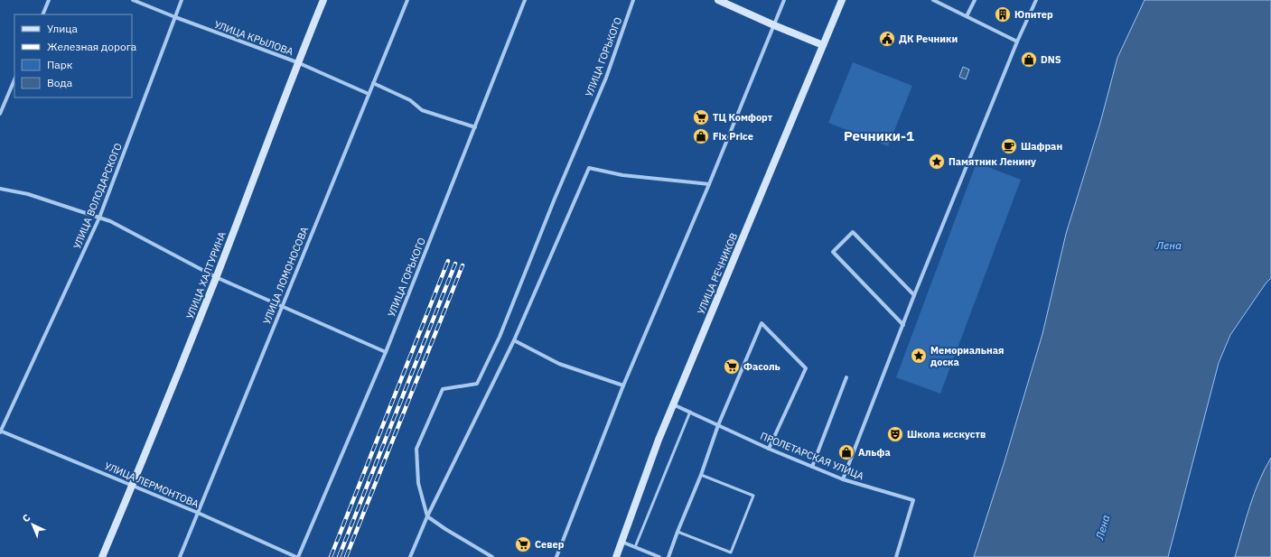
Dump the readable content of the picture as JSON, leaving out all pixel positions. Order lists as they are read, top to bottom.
{
  "streets": {
    "street": [
      "УЛИЦА КРЫЛОВА",
      "УЛИЦА ГОРЬКОГО",
      "УЛИЦА ВОЛОДАРСКОГО",
      "УЛИЦА РЕЧНИКОВ",
      "УЛИЦА ХАЛТУРИНА",
      "УЛИЦА ЛОМОНОСОВА",
      "ПРОЛЕТАРСКАЯ УЛИЦА",
      "УЛИЦА ЛЕРМОНТОВА"
    ]
  },
  "crossings": [
    ["УЛИЦА КРЫЛОВА", "УЛИЦА ВОЛОДАРСКОГО"],
    ["УЛИЦА КРЫЛОВА", "УЛИЦА ХАЛТУРИНА"],
    ["УЛИЦА КРЫЛОВА", "УЛИЦА ЛОМОНОСОВА"],
    ["УЛИЦА ГОРЬКОГО", "УЛИЦА ЛЕРМОНТОВА"],
    ["УЛИЦА ВОЛОДАРСКОГО", "УЛИЦА ЛЕРМОНТОВА"],
    ["УЛИЦА РЕЧНИКОВ", "ПРОЛЕТАРСКАЯ УЛИЦА"],
    ["УЛИЦА ХАЛТУРИНА", "УЛИЦА ЛЕРМОНТОВА"],
    ["УЛИЦА ЛОМОНОСОВА", "УЛИЦА ЛЕРМОНТОВА"]
  ],
  "districts": ["Речники-1"],
  "water": ["Лена"],
  "places": {
    "building": ["Юпитер"],
    "public building": ["ДК Речники"],
    "shop": ["DNS", "Fix Price", "Альфа"],
    "supermarket": ["ТЦ Комфорт", "Фасоль", "Север"],
    "cafe": ["Шафран"],
    "place": ["Памятник Ленину", "Мемориальная доска"],
    "theatre": ["Школа исскуств"]
  },
  "legend": [
    "Улица",
    "Железная дорога",
    "Парк",
    "Вода"
  ],
  "north": "top left"
}
